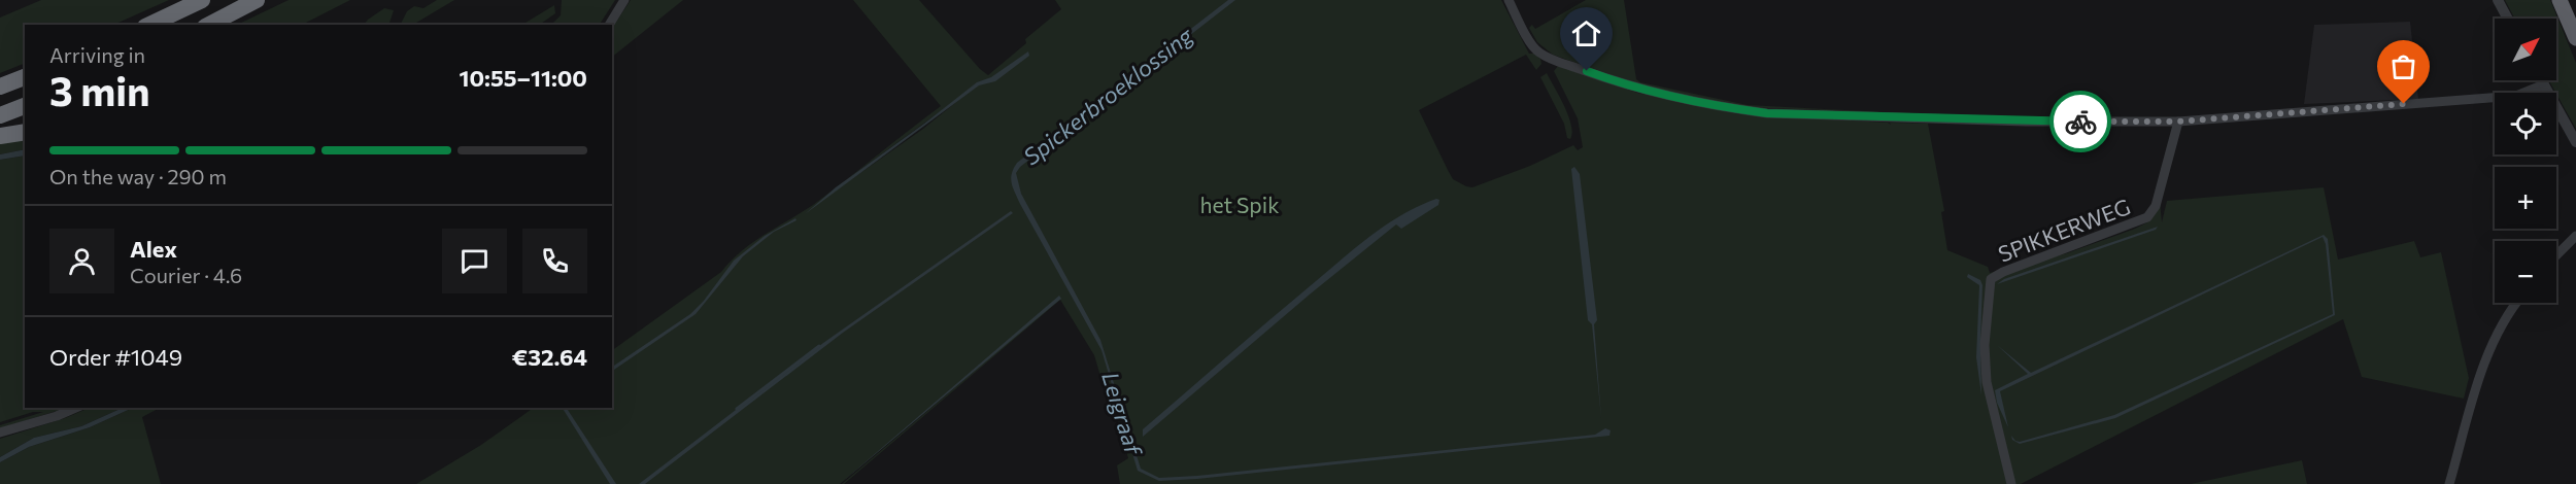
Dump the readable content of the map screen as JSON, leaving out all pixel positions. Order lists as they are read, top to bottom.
{
  "streets": {
    "street": ["SPIKKERWEG"]
  },
  "water": ["Spickerbroeklossing", "Leigraaf"],
  "parks": ["het Spik"],
  "north": "top right",
  "page": {
    "map_buttons": ["+", "−"],
    "heading": ["3 min", "Arriving in", "10:55–11:00"],
    "panel": [
      "Alex",
      "Courier · 4.6",
      "Order #1049",
      "€32.64"
    ],
    "bar": "On the way · 290 m"
  }
}
